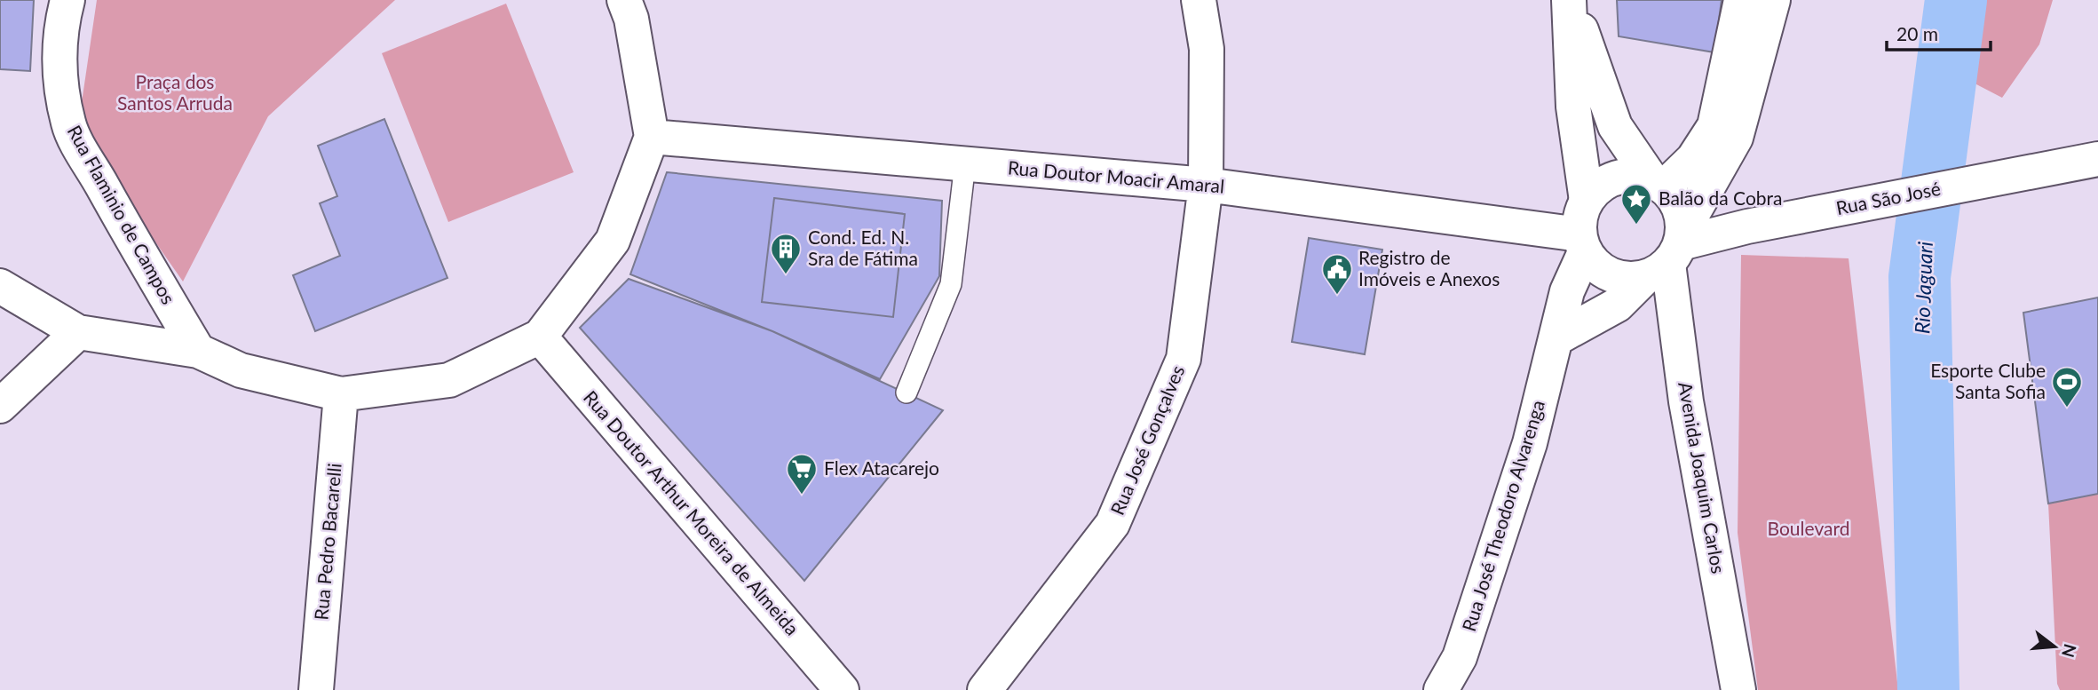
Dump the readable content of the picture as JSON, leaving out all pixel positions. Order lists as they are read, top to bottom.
{
  "streets": {
    "street": [
      "Rua Doutor Moacir Amaral",
      "Rua São José",
      "Rua Flaminio de Campos",
      "Rua José Gonçalves",
      "Avenida Joaquim Carlos",
      "Rua Doutor Arthur Moreira de Almeida",
      "Rua José Theodoro Alvarenga",
      "Rua Pedro Bacarelli"
    ]
  },
  "crossings": [
    ["Rua Doutor Moacir Amaral", "Rua São José"],
    ["Rua Doutor Moacir Amaral", "Rua José Gonçalves"],
    ["Rua Doutor Moacir Amaral", "Avenida Joaquim Carlos"],
    ["Rua Doutor Moacir Amaral", "Rua José Theodoro Alvarenga"],
    ["Rua São José", "Avenida Joaquim Carlos"],
    ["Rua São José", "Rua José Theodoro Alvarenga"],
    ["Avenida Joaquim Carlos", "Rua José Theodoro Alvarenga"]
  ],
  "water": ["Rio Jaguari"],
  "parks": ["Praça dos Santos Arruda", "Boulevard"],
  "places": {
    "place": ["Balão da Cobra"],
    "building": ["Cond. Ed. N. Sra de Fátima"],
    "public building": ["Registro de Imóveis e Anexos"],
    "sports": ["Esporte Clube Santa Sofia"],
    "supermarket": ["Flex Atacarejo"]
  },
  "scale_bar": "20 m",
  "north": "right"
}
